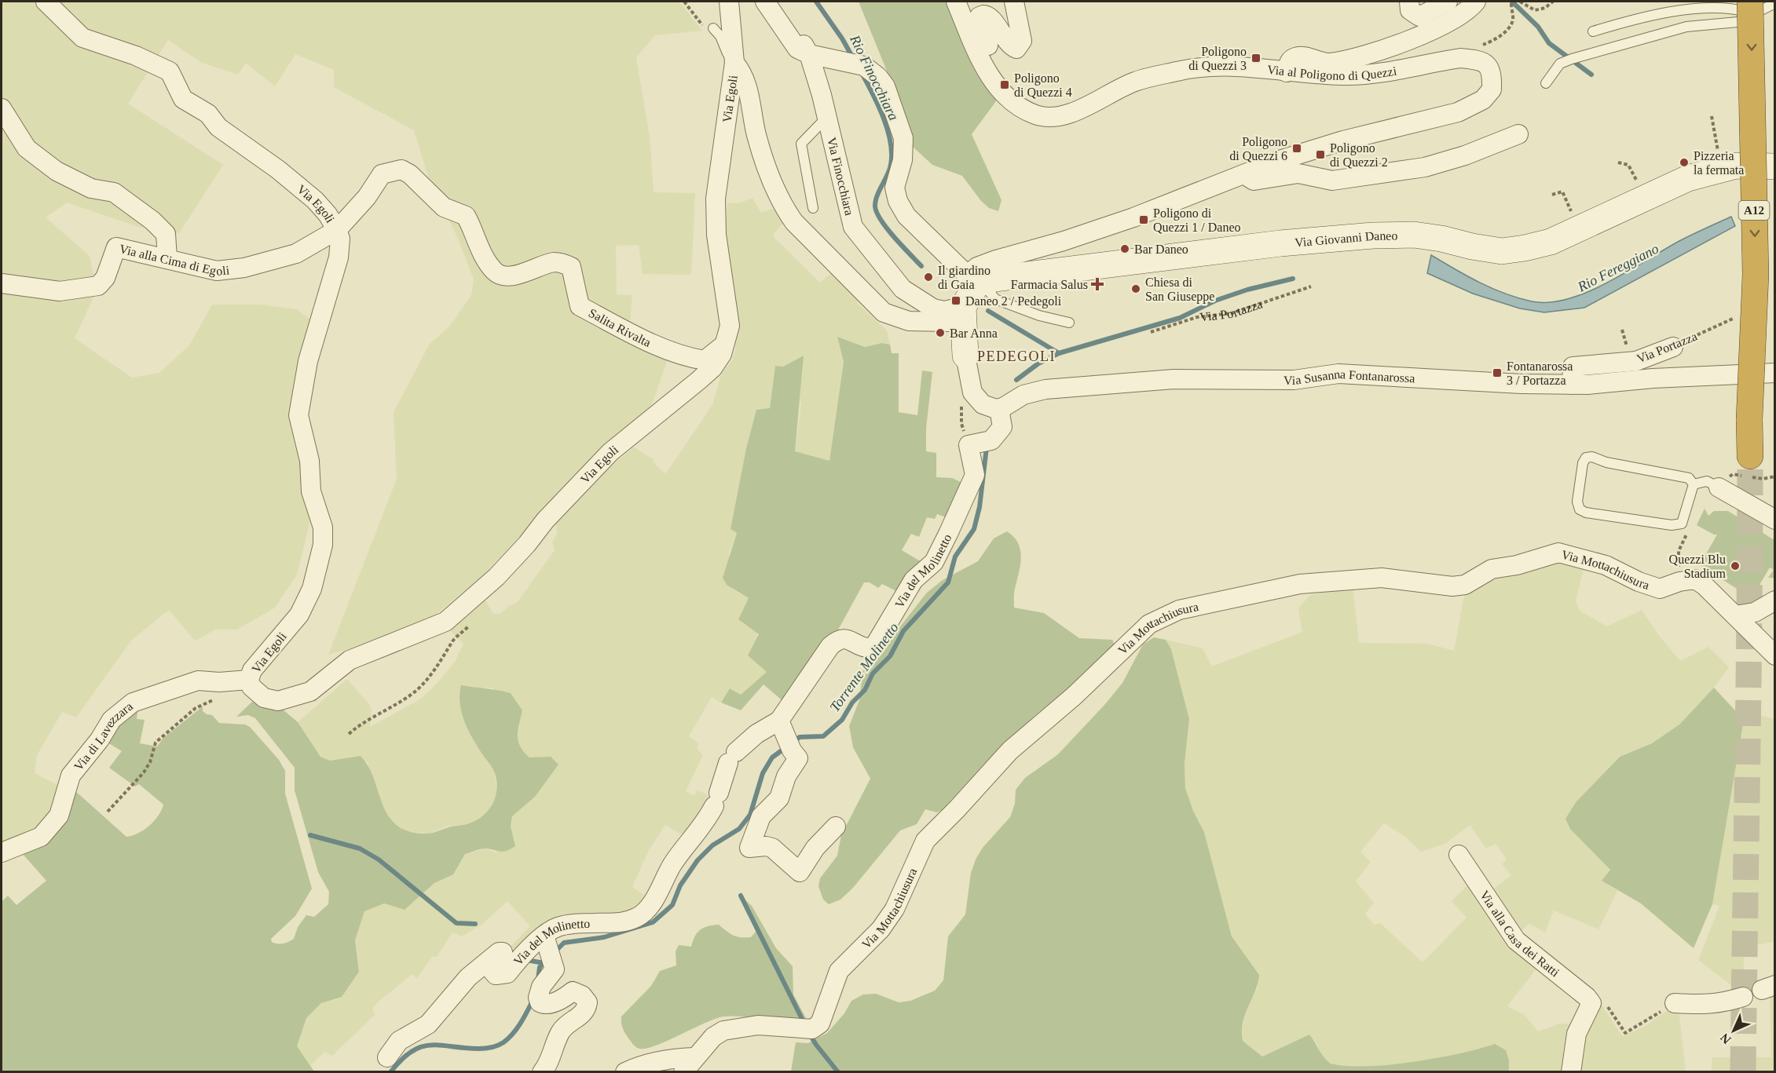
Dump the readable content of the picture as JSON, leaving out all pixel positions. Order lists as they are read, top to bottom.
{
  "streets": {
    "highway": ["A12"],
    "street": [
      "Via al Poligono di Quezzi",
      "Via Egoli",
      "Via Finocchiara",
      "Via Giovanni Daneo",
      "Via alla Cima di Egoli",
      "Via Portazza",
      "Salita Rivalta",
      "Via Susanna Fontanarossa",
      "Via Mottachiusura",
      "Via del Molinetto",
      "Via di Lavezzara",
      "Via alla Casa dei Ratti"
    ]
  },
  "crossings": [
    ["Via al Poligono di Quezzi", "Via Giovanni Daneo"],
    ["Via Egoli", "Via Finocchiara"],
    ["Via Egoli", "Via alla Cima di Egoli"],
    ["Via Egoli", "Salita Rivalta"],
    ["Via Egoli", "Via di Lavezzara"],
    ["Via alla Cima di Egoli", "Salita Rivalta"],
    ["Via Portazza", "Via Susanna Fontanarossa"],
    ["Via Susanna Fontanarossa", "Via del Molinetto"]
  ],
  "districts": ["PEDEGOLI"],
  "water": ["Rio Finocchiara", "Rio Fereggiano", "Torrente Molinetto"],
  "places": {
    "transit": [
      "Poligono di Quezzi 3",
      "Poligono di Quezzi 4",
      "Poligono di Quezzi 6",
      "Poligono di Quezzi 2",
      "Poligono di Quezzi 1 / Daneo",
      "Daneo 2 / Pedegoli",
      "Fontanarossa 3 / Portazza"
    ],
    "other": [
      "Pizzeria la fermata",
      "Bar Daneo",
      "Il giardino di Gaia",
      "Chiesa di San Giuseppe",
      "Bar Anna",
      "Quezzi Blu Stadium"
    ],
    "health": ["Farmacia Salus"]
  },
  "north": "bottom left"
}
